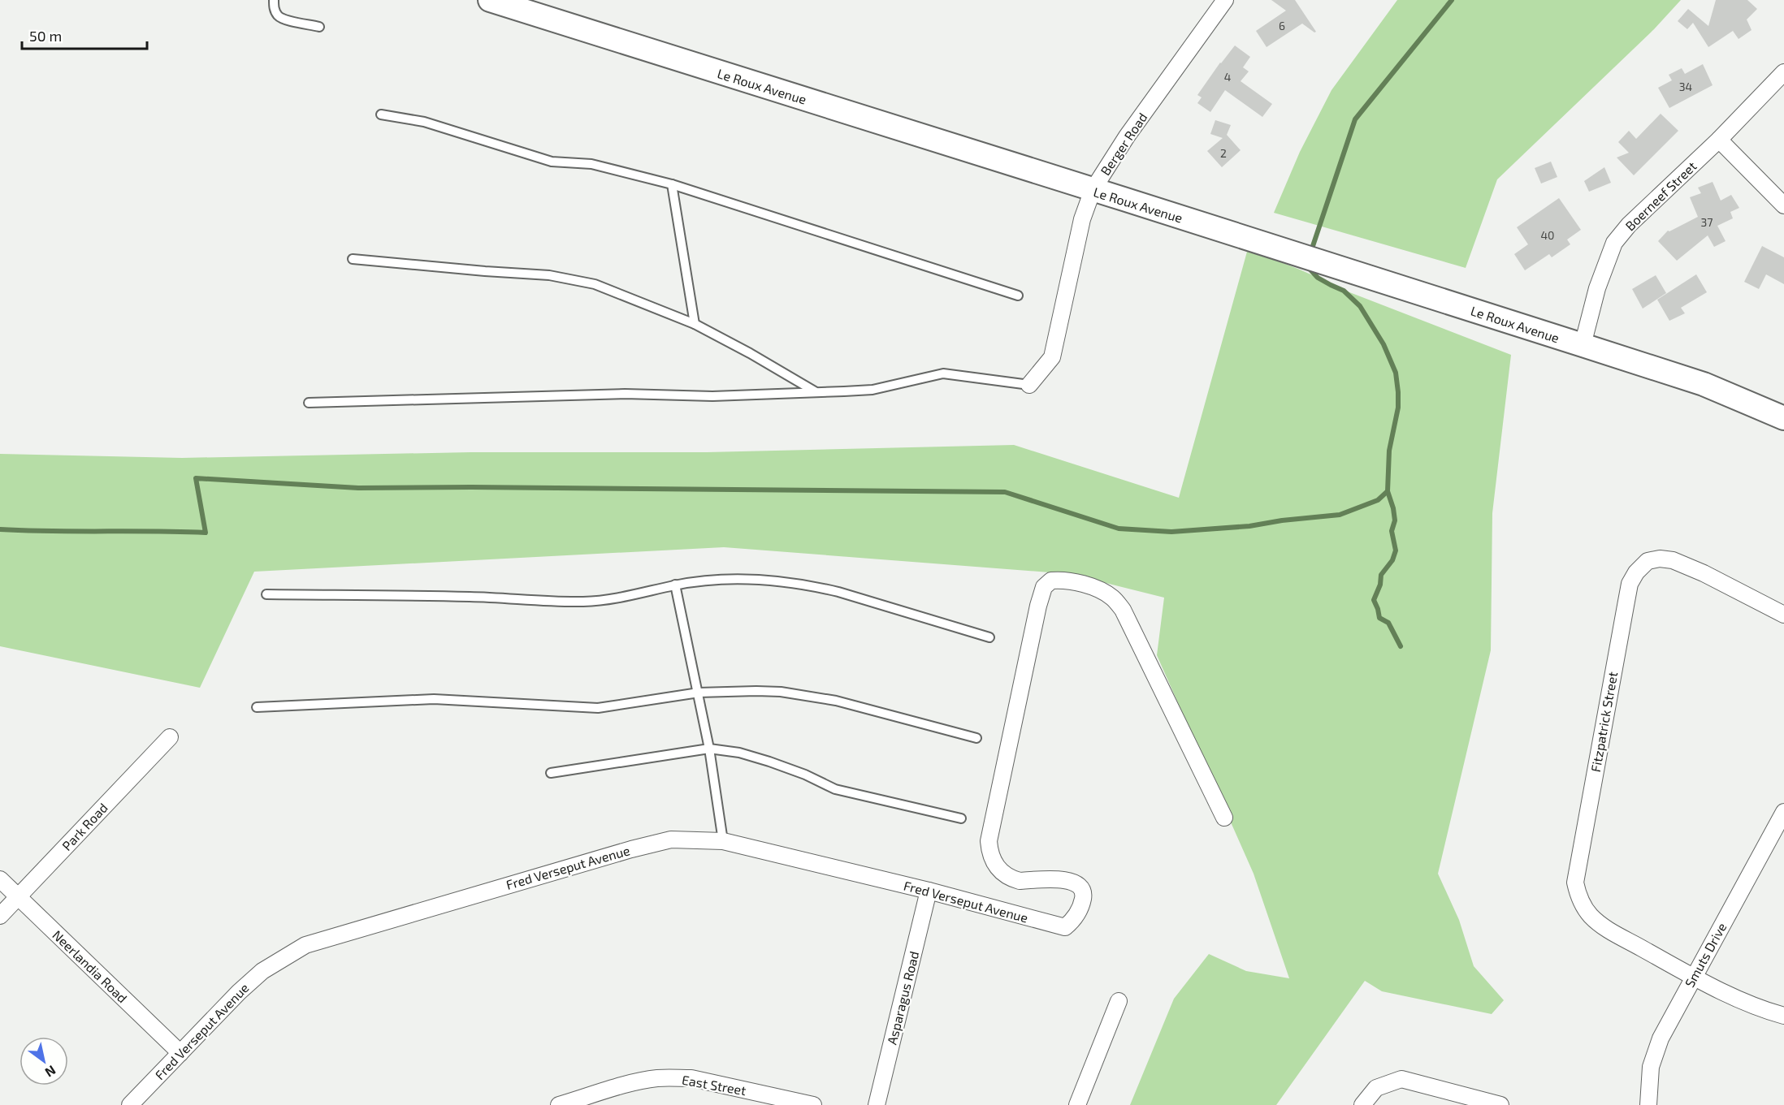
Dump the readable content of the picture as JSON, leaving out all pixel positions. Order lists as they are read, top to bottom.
{
  "streets": {
    "main road": ["Le Roux Avenue"],
    "street": [
      "Berger Road",
      "Boerneef Street",
      "Fitzpatrick Street",
      "Park Road",
      "Fred Verseput Avenue",
      "Smuts Drive",
      "Neerlandia Road",
      "Asparagus Road",
      "East Street"
    ]
  },
  "crossings": [
    ["Le Roux Avenue", "Berger Road"],
    ["Le Roux Avenue", "Boerneef Street"],
    ["Fitzpatrick Street", "Smuts Drive"],
    ["Park Road", "Neerlandia Road"],
    ["Fred Verseput Avenue", "Neerlandia Road"],
    ["Fred Verseput Avenue", "Asparagus Road"]
  ],
  "house_numbers": [
    "6",
    "4",
    "34",
    "2",
    "37",
    "40"
  ],
  "scale_bar": "50 m",
  "north": "bottom right"
}
